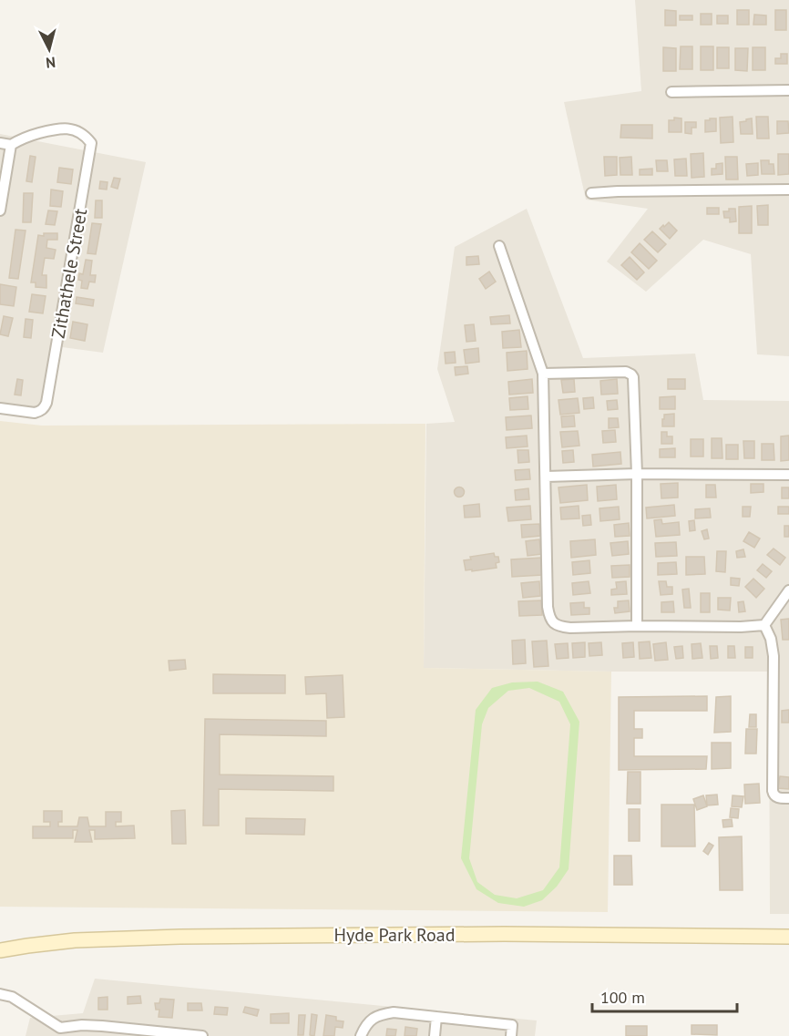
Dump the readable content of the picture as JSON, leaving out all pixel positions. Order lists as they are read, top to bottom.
{
  "streets": {
    "street": ["Zithathele Street", "Hyde Park Road"]
  },
  "scale_bar": "100 m",
  "north": "bottom"
}
